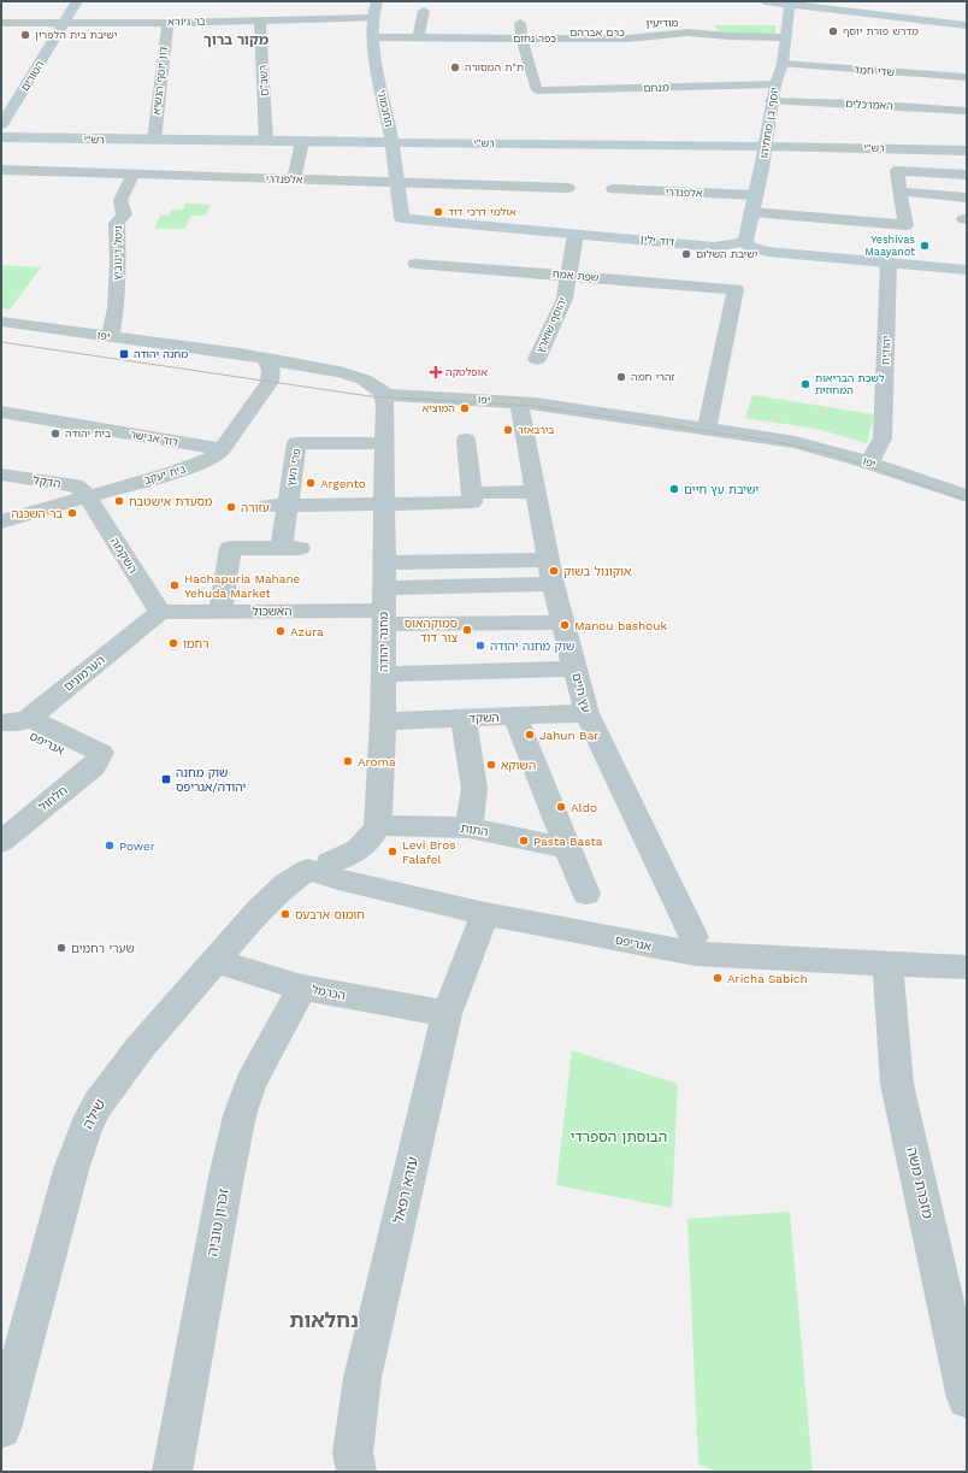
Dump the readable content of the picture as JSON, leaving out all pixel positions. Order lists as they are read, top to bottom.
{
  "streets": {
    "street": [
      "בר גיורא",
      "מודיעין",
      "כפר נחום",
      "שדי חמד",
      "הטורים",
      "דון יוסף הנשיא",
      "רשב\"ם",
      "מנחם",
      "האמרכלים",
      "תחכמוני",
      "יוסף בן מתתיהו",
      "רש\"י",
      "אלפנדרי",
      "דוד ילין",
      "גיטל דינוביץ",
      "שפת אמת",
      "יהוסף שוארץ",
      "יפו",
      "יהודית",
      "דוד אבישר",
      "פרי העץ",
      "בית יעקב",
      "הדקל",
      "השקמה",
      "האשכול",
      "מחנה יהודה",
      "הערמונים",
      "עץ חיים",
      "השקד",
      "אגריפס",
      "חלחול",
      "התות",
      "הכרמל",
      "שילה",
      "מזכרת משה",
      "עזרא רפאל",
      "זכרון טוביה"
    ]
  },
  "crossings": [
    ["בר גיורא", "הטורים"],
    ["בר גיורא", "דון יוסף הנשיא"],
    ["בר גיורא", "רשב\"ם"],
    ["בר גיורא", "תחכמוני"],
    ["כפר נחום", "מנחם"],
    ["כפר נחום", "תחכמוני"],
    ["כפר נחום", "יוסף בן מתתיהו"],
    ["שדי חמד", "יוסף בן מתתיהו"],
    ["דון יוסף הנשיא", "רש\"י"],
    ["רשב\"ם", "רש\"י"],
    ["מנחם", "יוסף בן מתתיהו"],
    ["האמרכלים", "יוסף בן מתתיהו"],
    ["תחכמוני", "רש\"י"],
    ["תחכמוני", "אלפנדרי"],
    ["תחכמוני", "דוד ילין"],
    ["יוסף בן מתתיהו", "רש\"י"],
    ["יוסף בן מתתיהו", "אלפנדרי"],
    ["יוסף בן מתתיהו", "דוד ילין"],
    ["אלפנדרי", "גיטל דינוביץ"],
    ["דוד ילין", "יהוסף שוארץ"],
    ["גיטל דינוביץ", "יפו"],
    ["שפת אמת", "יהוסף שוארץ"],
    ["שפת אמת", "יפו"],
    ["יפו", "יהודית"],
    ["יפו", "בית יעקב"],
    ["יפו", "מחנה יהודה"],
    ["יפו", "עץ חיים"],
    ["דוד אבישר", "בית יעקב"],
    ["פרי העץ", "האשכול"],
    ["פרי העץ", "מחנה יהודה"],
    ["בית יעקב", "הדקל"],
    ["בית יעקב", "השקמה"],
    ["הדקל", "השקמה"],
    ["השקמה", "האשכול"],
    ["השקמה", "הערמונים"],
    ["האשכול", "מחנה יהודה"],
    ["האשכול", "הערמונים"],
    ["מחנה יהודה", "השקד"],
    ["מחנה יהודה", "התות"],
    ["הערמונים", "אגריפס"],
    ["עץ חיים", "השקד"],
    ["אגריפס", "חלחול"],
    ["אגריפס", "שילה"],
    ["אגריפס", "מזכרת משה"],
    ["אגריפס", "עזרא רפאל"],
    ["הכרמל", "שילה"],
    ["הכרמל", "עזרא רפאל"],
    ["הכרמל", "זכרון טוביה"]
  ],
  "districts": ["כרם אברהם", "מקור ברוך", "נחלאות"],
  "parks": ["הבוסתן הספרדי"],
  "places": {
    "other": [
      "מדרש פורת יוסף",
      "ישיבת בית הלפרין",
      "ת\"ת המסורה",
      "אולמי דרכי דוד",
      "Yeshivas Maayanot",
      "ישיבת השלום",
      "זהרי חמה",
      "לשכת הבריאות המחוזית",
      "המוציא",
      "בירבאזר",
      "בית יהודה",
      "Argento",
      "ישיבת עץ חיים",
      "מסעדת אישטבח",
      "עזורה",
      "בר השכנה",
      "אוקונול בשוק",
      "Hachapuria Mahane Yehuda Market",
      "Manou bashouk",
      "סמוקהאוס צור דוד",
      "Azura",
      "רחמו",
      "שוק מחנה יהודה",
      "Jahun Bar",
      "Aroma",
      "השוקא",
      "Aldo",
      "Pasta Basta",
      "Power",
      "Levi Bros Falafel",
      "חומוס ארבעס",
      "שערי רחמים",
      "Aricha Sabich"
    ],
    "transit": ["מחנה יהודה", "שוק מחנה יהודה/אגריפס"],
    "health": ["אופלטקה"]
  }
}
